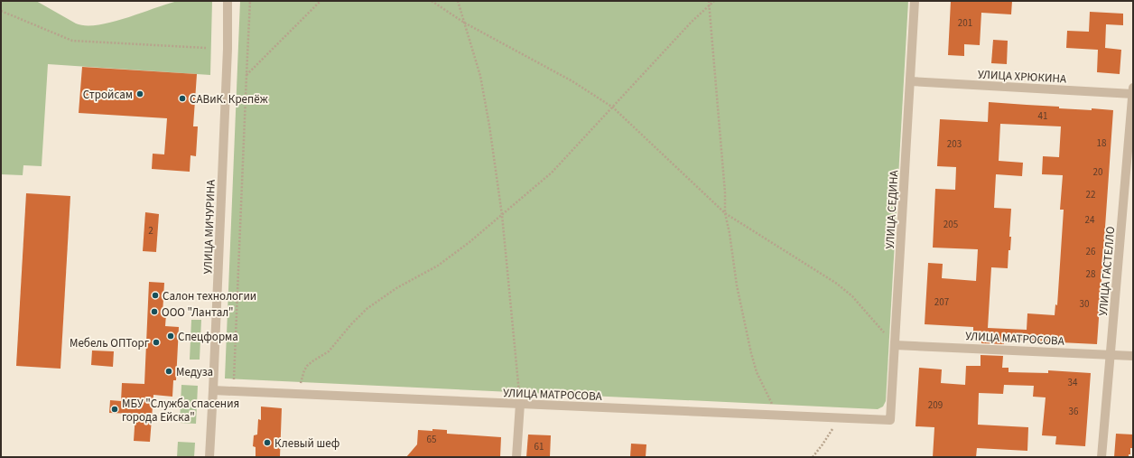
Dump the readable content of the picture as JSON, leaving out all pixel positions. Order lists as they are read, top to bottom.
{
  "streets": {
    "street": [
      "УЛИЦА ХРЮКИНА",
      "УЛИЦА СЕДИНА",
      "УЛИЦА МИЧУРИНА",
      "УЛИЦА ГАСТЕЛЛО",
      "УЛИЦА МАТРОСОВА"
    ]
  },
  "crossings": [
    ["УЛИЦА ХРЮКИНА", "УЛИЦА СЕДИНА"],
    ["УЛИЦА ХРЮКИНА", "УЛИЦА ГАСТЕЛЛО"],
    ["УЛИЦА СЕДИНА", "УЛИЦА МАТРОСОВА"],
    ["УЛИЦА МИЧУРИНА", "УЛИЦА МАТРОСОВА"],
    ["УЛИЦА ГАСТЕЛЛО", "УЛИЦА МАТРОСОВА"]
  ],
  "places": [
    "Стройсам",
    "САВиК. Крепёж",
    "Салон технологии",
    "ООО \"Лантал\"",
    "Спецформа",
    "Мебель ОПТорг",
    "Медуза",
    "МБУ \"Служба спасения города Ейска\"",
    "Клевый шеф"
  ],
  "house_numbers": [
    "201",
    "41",
    "18",
    "203",
    "20",
    "22",
    "24",
    "205",
    "2",
    "26",
    "28",
    "207",
    "30",
    "34",
    "209",
    "36",
    "65",
    "61"
  ]
}
